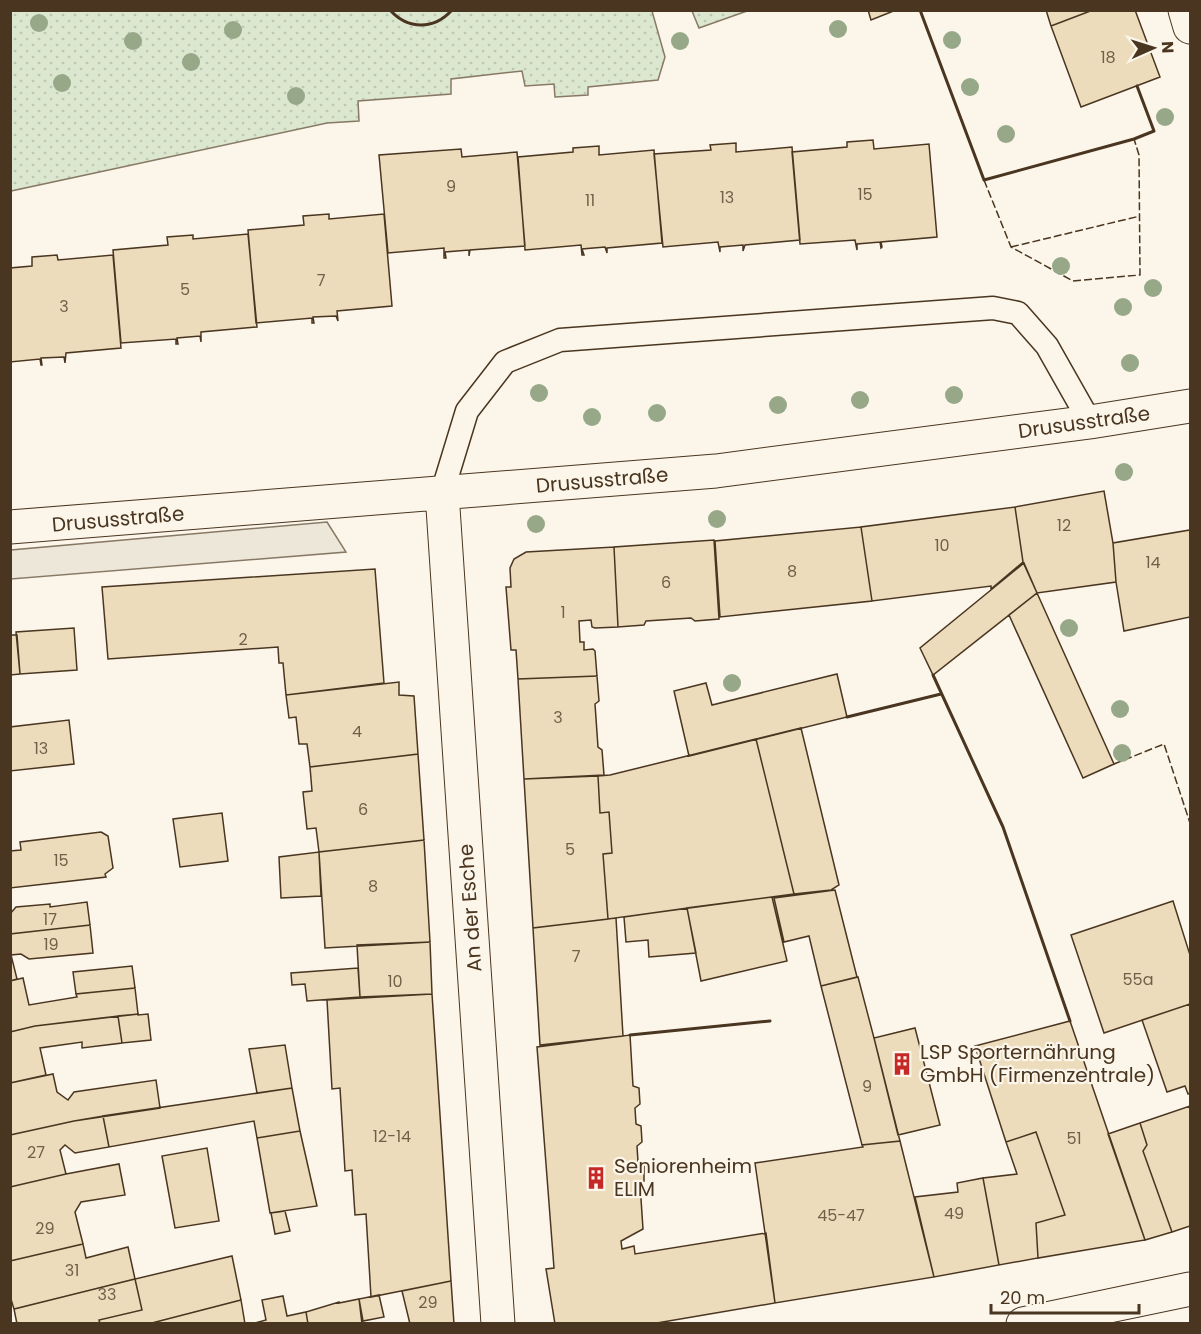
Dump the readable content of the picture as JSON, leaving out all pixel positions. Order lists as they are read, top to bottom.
{
  "streets": {
    "street": ["Drususstraße", "An der Esche"]
  },
  "crossings": [
    ["Drususstraße", "An der Esche"]
  ],
  "places": {
    "building": ["LSP Sporternährung GmbH (Firmenzentrale)", "Seniorenheim ELIM"]
  },
  "house_numbers": [
    "18",
    "9",
    "15",
    "13",
    "11",
    "7",
    "5",
    "3",
    "12",
    "10",
    "14",
    "8",
    "6",
    "1",
    "2",
    "3",
    "4",
    "13",
    "6",
    "5",
    "15",
    "8",
    "17",
    "19",
    "7",
    "55a",
    "10",
    "9",
    "12-14",
    "51",
    "27",
    "49",
    "45-47",
    "29",
    "31",
    "33",
    "29"
  ],
  "scale_bar": "20 m",
  "north": "right"
}
